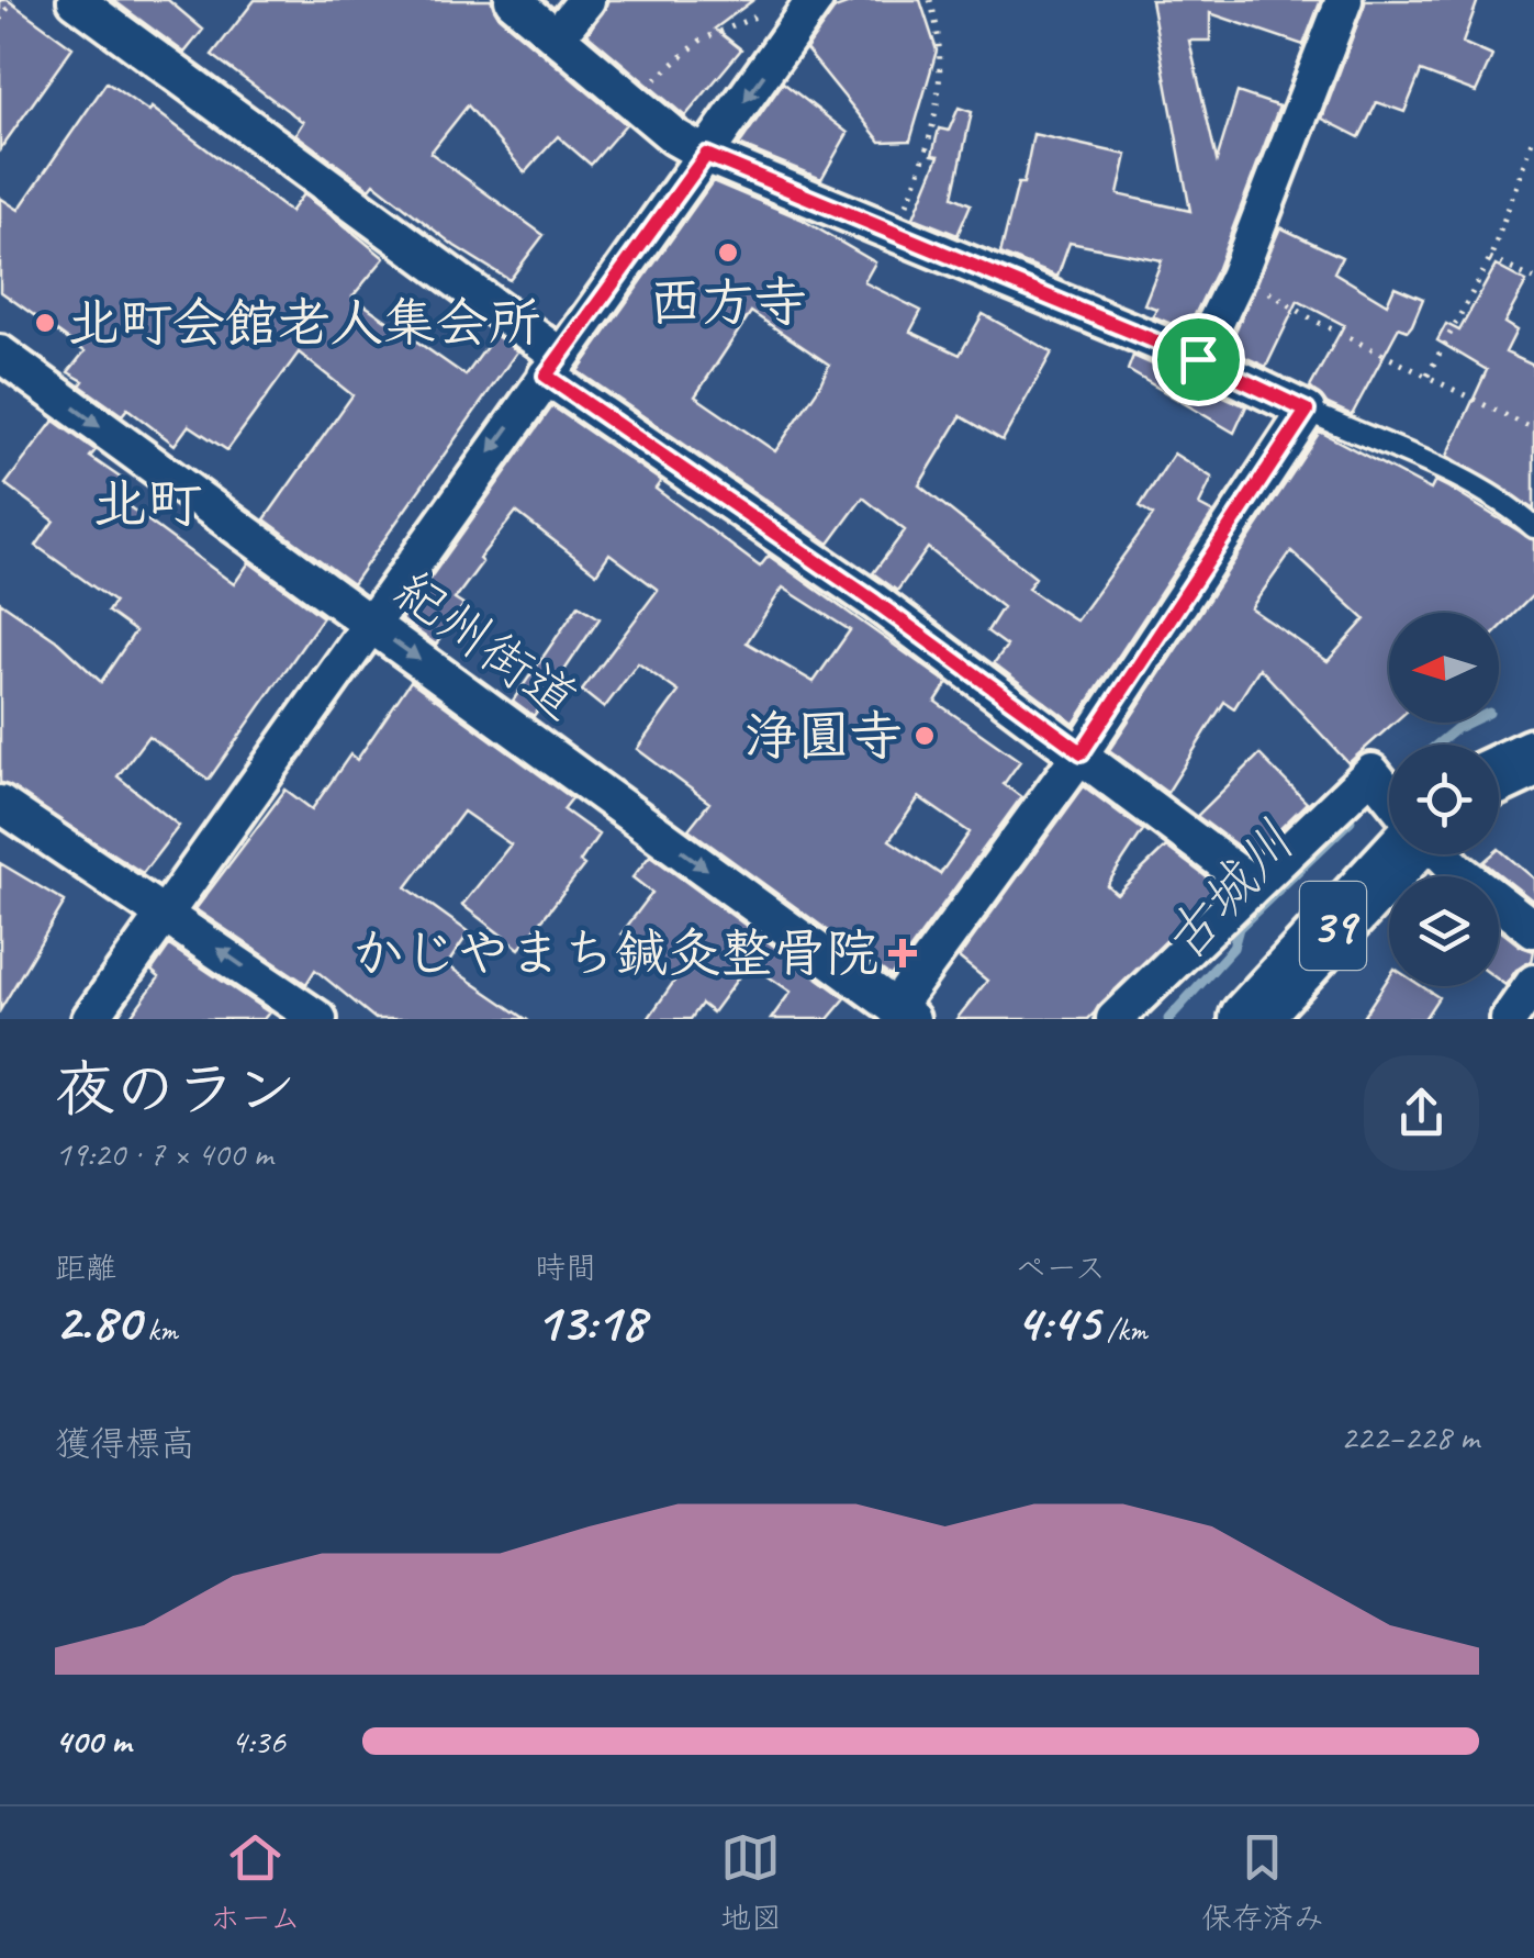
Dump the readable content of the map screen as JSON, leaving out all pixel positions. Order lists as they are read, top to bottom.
{
  "streets": {
    "main road": ["39"],
    "street": ["紀州街道"]
  },
  "districts": ["北町"],
  "water": ["古城川"],
  "places": {
    "other": ["西方寺", "北町会館老人集会所", "浄圓寺"],
    "health": ["かじやまち鍼灸整骨院"]
  },
  "north": "left",
  "page": {
    "heading": ["夜のラン", "19:20 · 7 × 400 m"],
    "stats": [
      ["距離", "2.80 km"],
      ["時間", "13:18"],
      ["ペース", "4:45 /km"]
    ],
    "chart": ["獲得標高", "222–228 m"],
    "list": [
      {
        "name": "400 m",
        "note": "4:36"
      }
    ],
    "tabs": ["ホーム", "地図", "保存済み"]
  }
}
